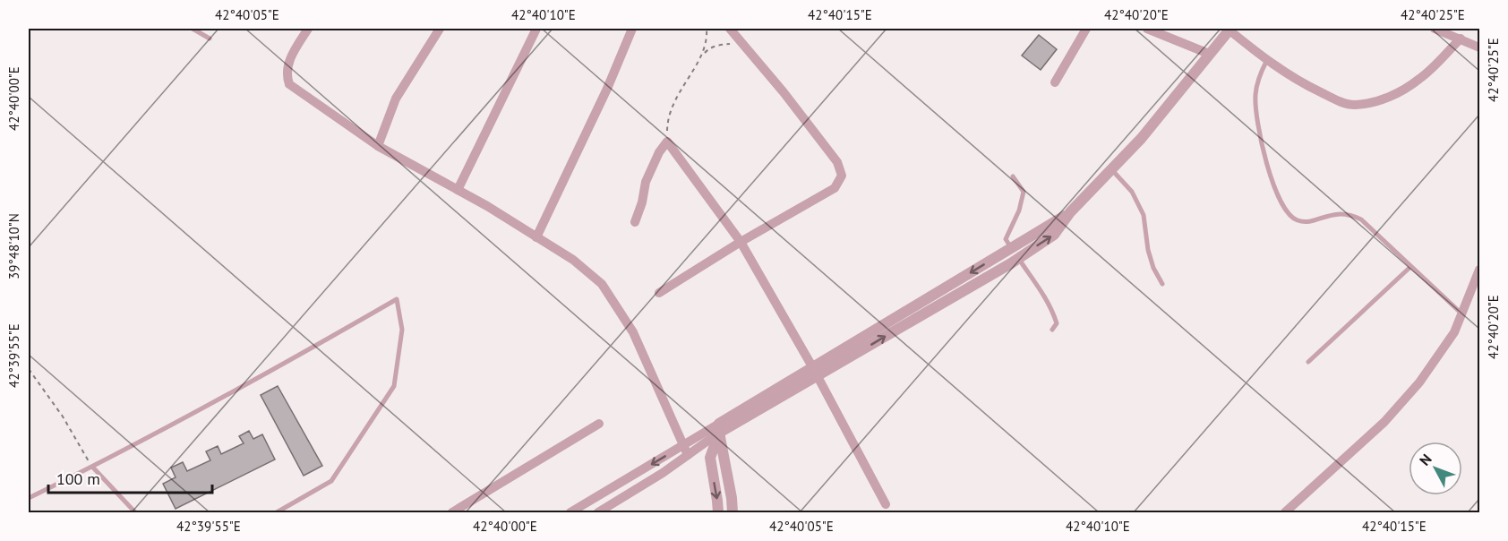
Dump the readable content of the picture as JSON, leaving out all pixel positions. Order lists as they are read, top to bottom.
{
  "scale_bar": "100 m",
  "north": "top left",
  "coordinates": [
    "42°40'05\"E",
    "42°40'10\"E",
    "42°40'15\"E",
    "42°40'20\"E",
    "42°40'25\"E",
    "42°40'00\"E",
    "39°48'10\"N",
    "42°39'55\"E"
  ]
}
